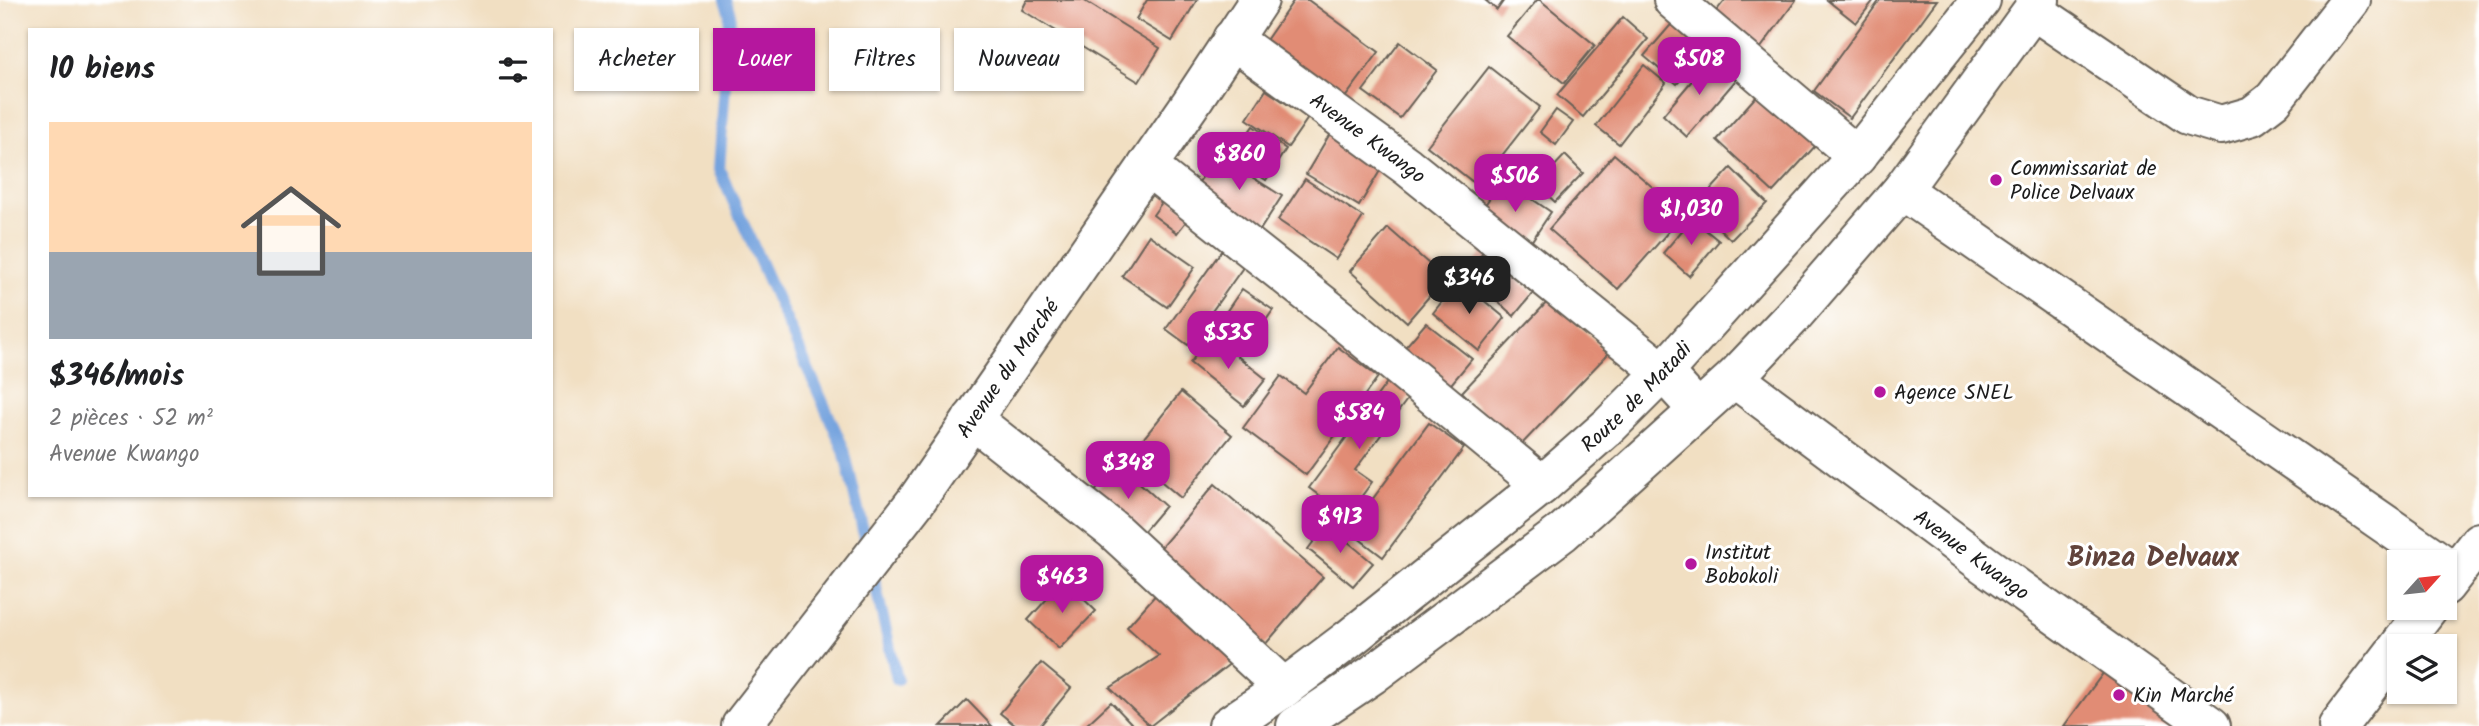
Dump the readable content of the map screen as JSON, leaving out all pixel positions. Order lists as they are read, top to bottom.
{
  "streets": {
    "street": ["Avenue Kwango", "Avenue du Marché", "Route de Matadi"]
  },
  "crossings": [
    ["Avenue Kwango", "Avenue du Marché"],
    ["Avenue Kwango", "Route de Matadi"]
  ],
  "districts": ["Binza Delvaux"],
  "places": [
    "Commissariat de Police Delvaux",
    "Agence SNEL",
    "Institut Bobokoli",
    "Kin Marché"
  ],
  "north": "top right",
  "page": {
    "chip": [
      "Acheter",
      "Louer",
      "Filtres",
      "Nouveau"
    ],
    "heading": "10 biens",
    "price": [
      "$508",
      "$860",
      "$506",
      "$1,030",
      "$346",
      "$535",
      "$584",
      "$348",
      "$913",
      "$463"
    ],
    "list": [
      {
        "name": "$346/mois",
        "note": "2 pièces · 52 m² · Avenue Kwango"
      }
    ]
  }
}
